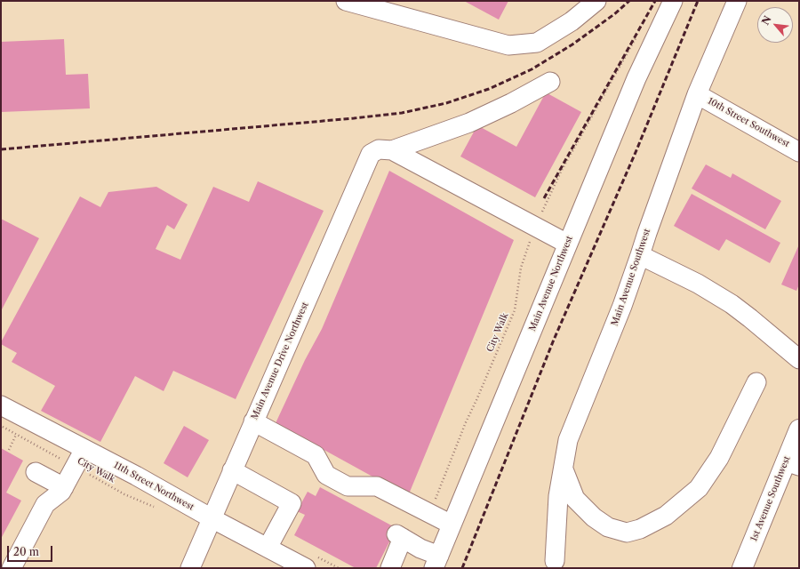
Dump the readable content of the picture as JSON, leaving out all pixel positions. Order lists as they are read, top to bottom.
{
  "streets": {
    "main road": ["1st Avenue Southwest"],
    "street": [
      "10th Street Southwest",
      "Main Avenue Southwest",
      "Main Avenue Northwest",
      "Main Avenue Drive Northwest",
      "11th Street Northwest"
    ],
    "path": ["City Walk"]
  },
  "crossings": [
    ["10th Street Southwest", "Main Avenue Southwest"],
    ["Main Avenue Drive Northwest", "11th Street Northwest"]
  ],
  "scale_bar": "20 m",
  "north": "top left"
}
